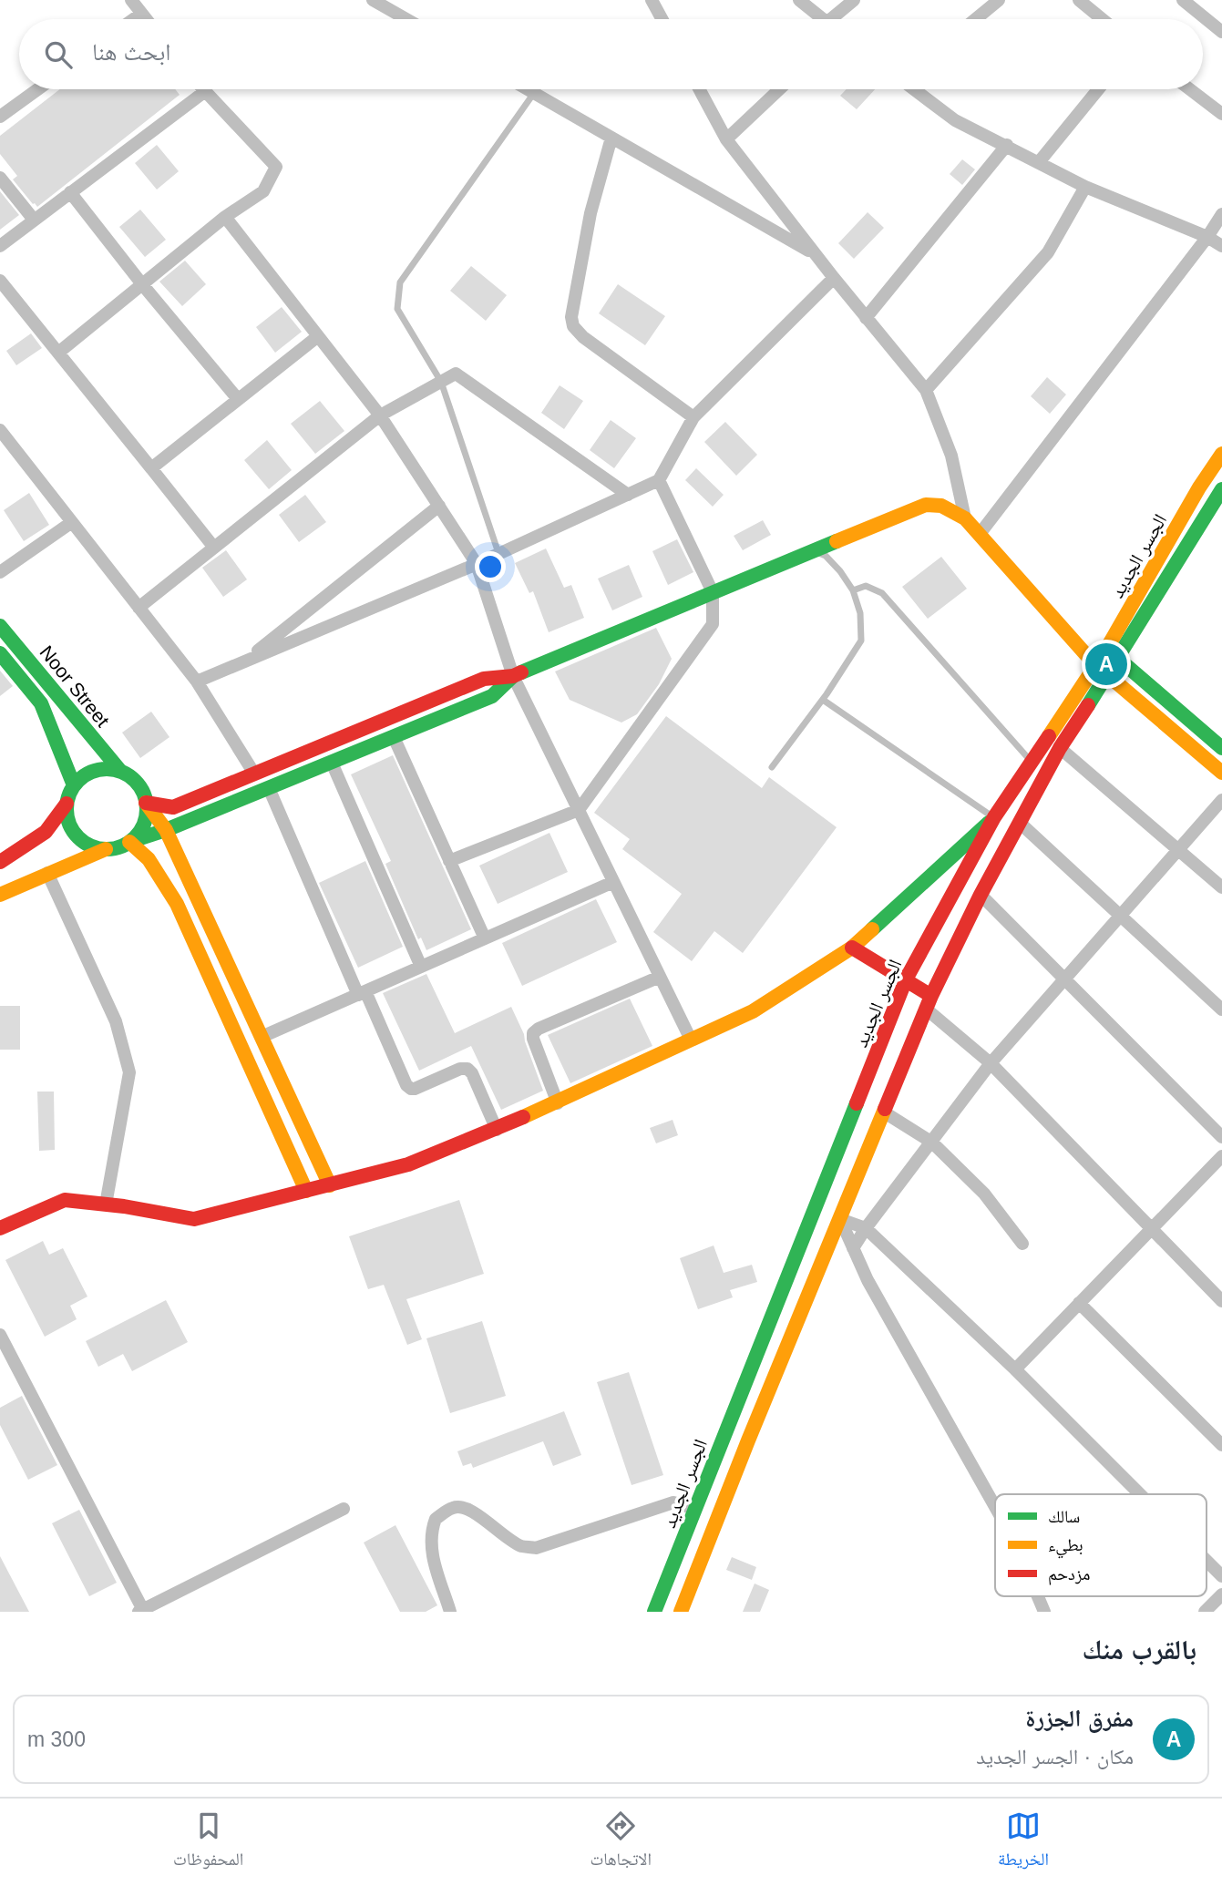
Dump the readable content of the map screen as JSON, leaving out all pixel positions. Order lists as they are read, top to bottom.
{
  "streets": {
    "main road": ["الجسر الجديد", "Noor Street"]
  },
  "legend": ["سالك", "بطيء", "مزدحم"],
  "page": {
    "search": "ابحث هنا",
    "pins": "A",
    "heading": "بالقرب منك",
    "list": [
      {
        "mark": "A",
        "name": "مفرق الجزرة",
        "note": "مكان · الجسر الجديد",
        "value": "300 m"
      }
    ],
    "nav": ["الخريطة", "الاتجاهات", "المحفوظات"]
  }
}
